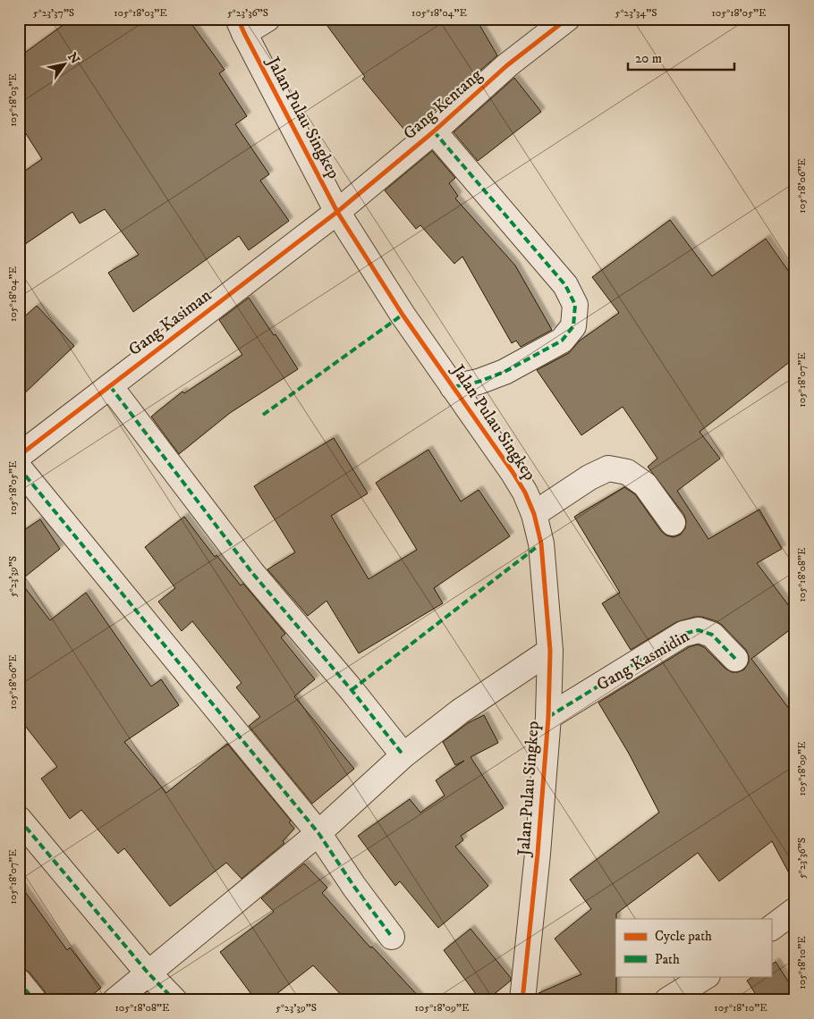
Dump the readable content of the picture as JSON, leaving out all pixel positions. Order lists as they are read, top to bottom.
{
  "streets": {
    "street": [
      "Gang Kentang",
      "Jalan Pulau Singkep",
      "Gang Kasiman",
      "Gang Kasmidin"
    ]
  },
  "crossings": [
    ["Gang Kentang", "Jalan Pulau Singkep"],
    ["Gang Kentang", "Gang Kasiman"],
    ["Jalan Pulau Singkep", "Gang Kasiman"],
    ["Jalan Pulau Singkep", "Gang Kasmidin"]
  ],
  "legend": ["Cycle path", "Path"],
  "scale_bar": "20 m",
  "north": "top right",
  "coordinates": [
    "5°23'37\"S",
    "105°18'03\"E",
    "5°23'36\"S",
    "105°18'04\"E",
    "5°23'34\"S",
    "105°18'05\"E",
    "105°18'06\"E",
    "105°18'07\"E",
    "105°18'08\"E",
    "5°23'39\"S",
    "105°18'09\"E",
    "105°18'10\"E"
  ]
}
